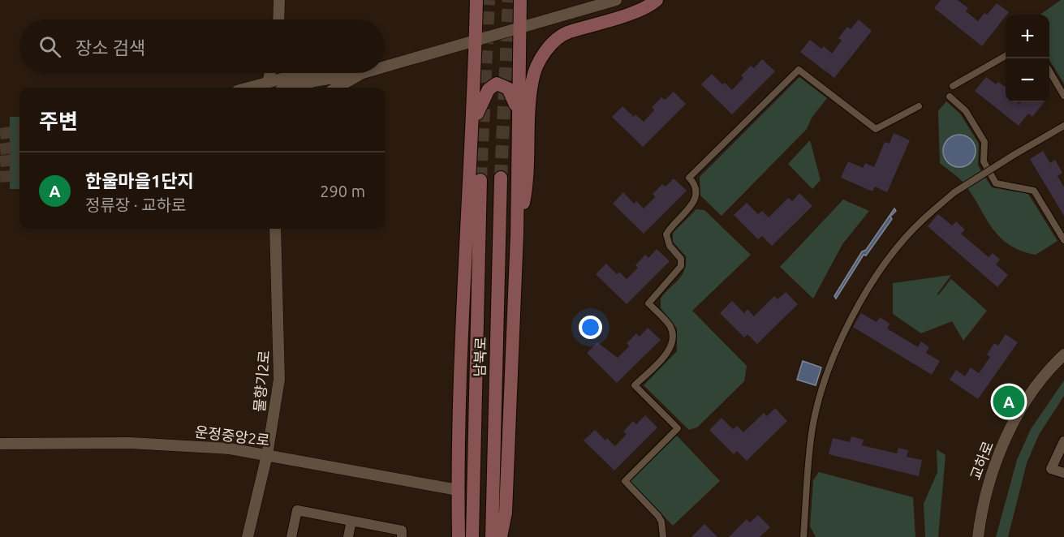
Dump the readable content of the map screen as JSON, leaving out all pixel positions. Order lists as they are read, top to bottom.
{
  "streets": {
    "main road": ["남북로"],
    "street": ["물향기2로", "운정중앙2로", "교하로"]
  },
  "crossings": [
    ["물향기2로", "운정중앙2로"]
  ],
  "page": {
    "map_buttons": ["+", "−"],
    "search": "장소 검색",
    "heading": "주변",
    "list": [
      {
        "mark": "A",
        "name": "한울마을1단지",
        "note": "정류장 · 교하로",
        "value": "290 m"
      }
    ],
    "pins": "A"
  }
}
